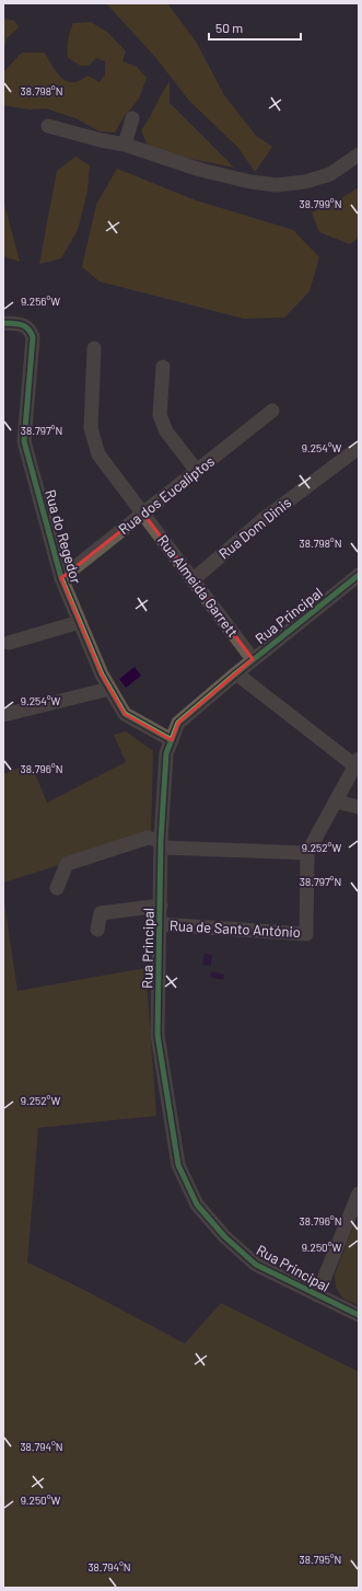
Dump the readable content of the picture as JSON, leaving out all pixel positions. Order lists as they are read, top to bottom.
{
  "streets": {
    "street": [
      "Rua dos Eucaliptos",
      "Rua Dom Dinis",
      "Rua do Regedor",
      "Rua Almeida Garrett",
      "Rua Principal",
      "Rua de Santo António"
    ]
  },
  "crossings": [
    ["Rua dos Eucaliptos", "Rua do Regedor"],
    ["Rua dos Eucaliptos", "Rua Almeida Garrett"],
    ["Rua Dom Dinis", "Rua Almeida Garrett"],
    ["Rua do Regedor", "Rua Principal"],
    ["Rua Almeida Garrett", "Rua Principal"],
    ["Rua Principal", "Rua de Santo António"]
  ],
  "scale_bar": "50 m",
  "coordinates": [
    "38.798°N",
    "38.799°N",
    "9.256°W",
    "38.797°N",
    "9.254°W",
    "38.796°N",
    "9.252°W",
    "9.250°W",
    "38.794°N",
    "38.795°N"
  ]
}
